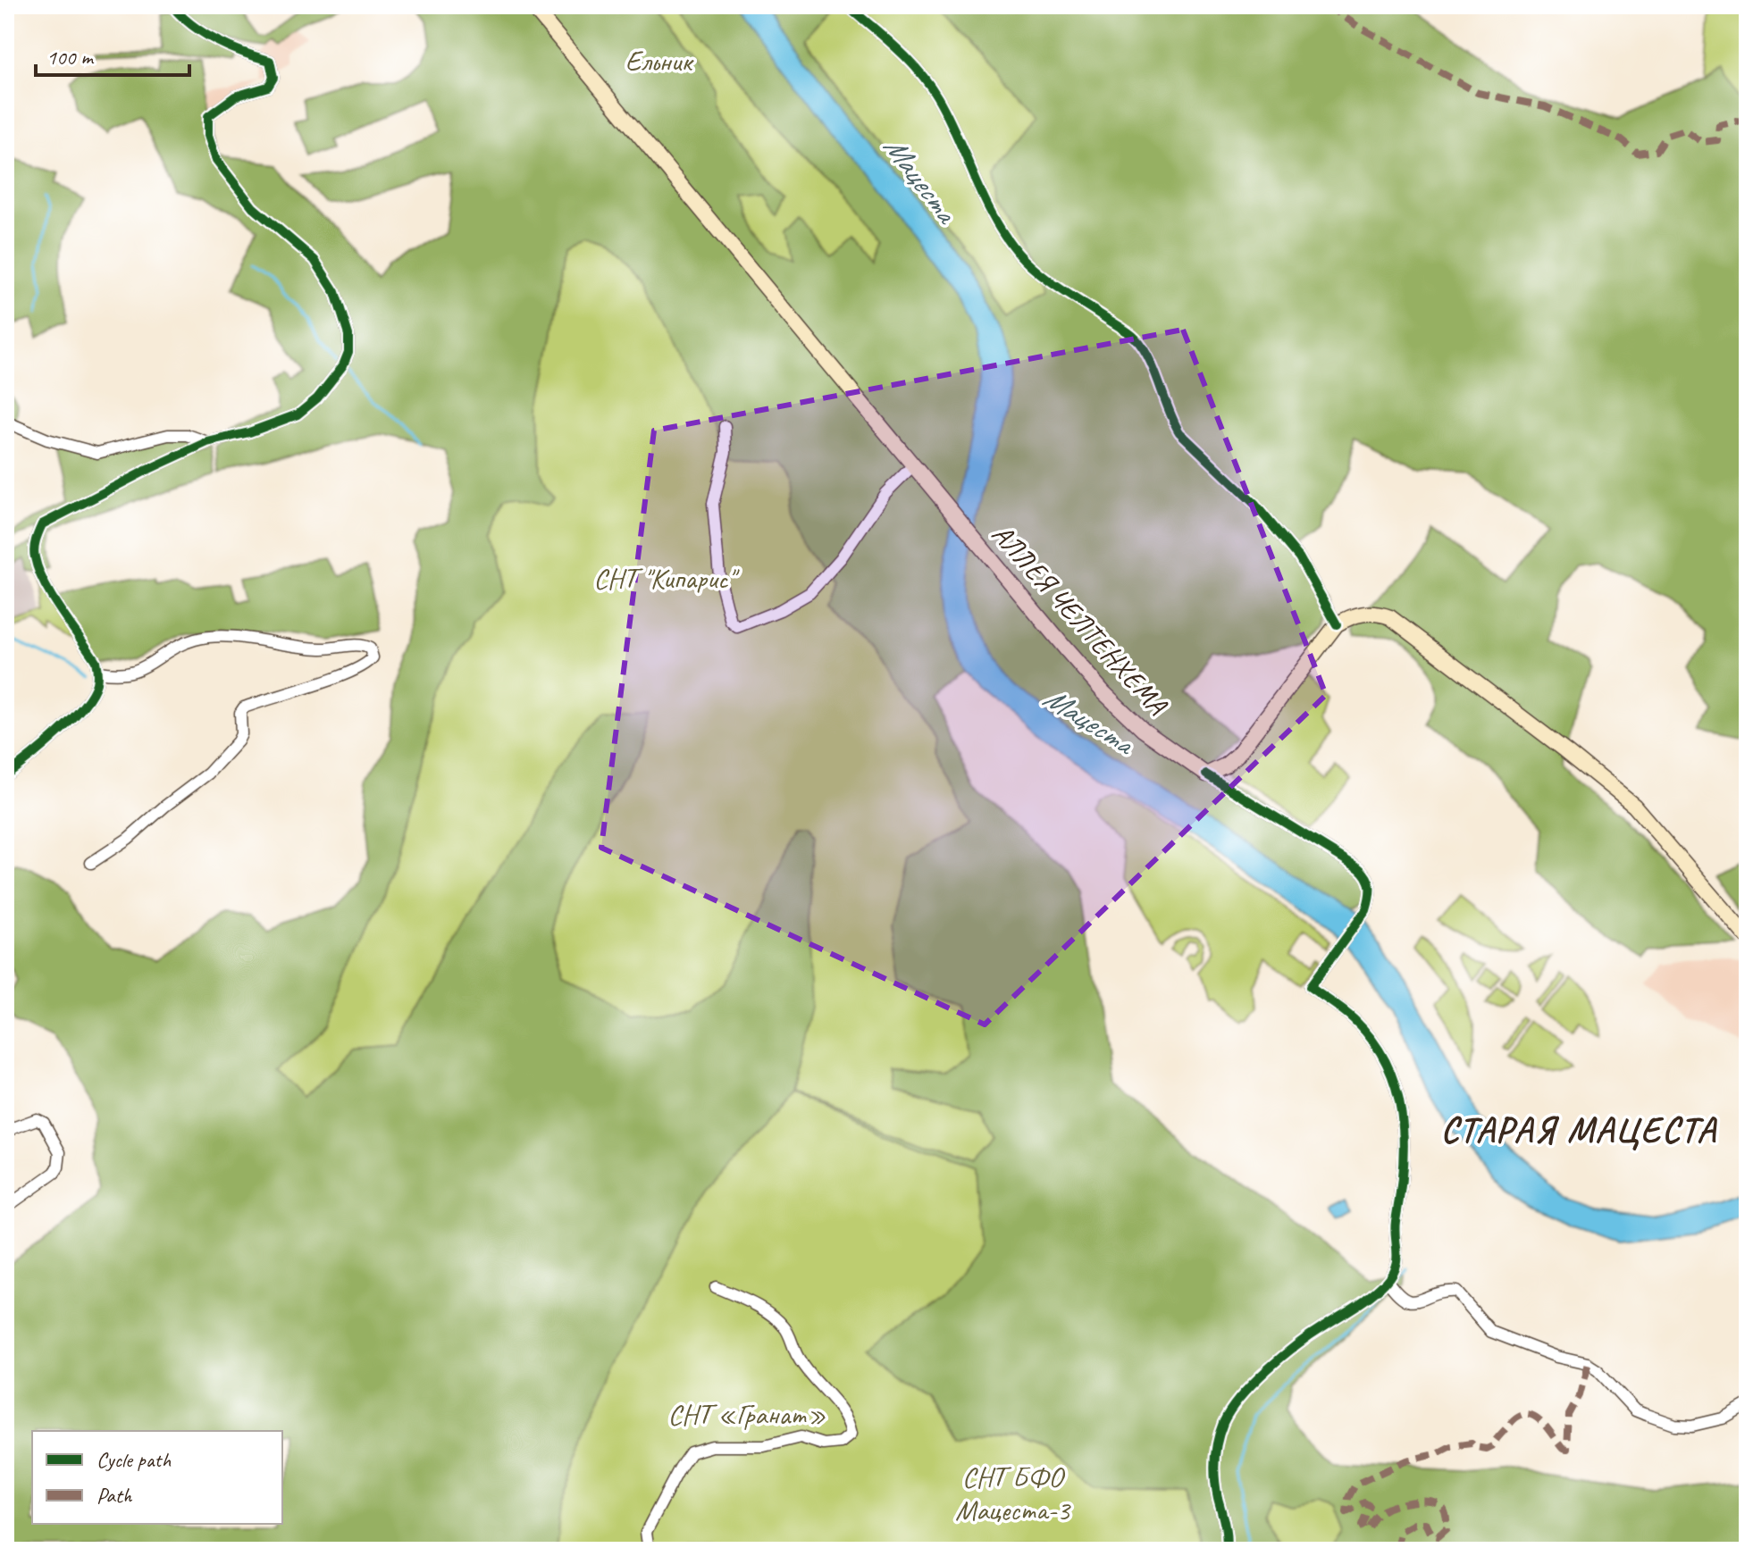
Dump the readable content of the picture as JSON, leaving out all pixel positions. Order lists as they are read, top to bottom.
{
  "streets": {
    "main road": ["АЛЛЕЯ ЧЕЛТЕНХЕМА"]
  },
  "districts": ["СТАРАЯ МАЦЕСТА"],
  "water": ["Мацеста"],
  "parks": [
    "Ельник",
    "СНТ \"Кипарис\"",
    "СНТ «Гранат»",
    "СНТ БФО Мацеста-3"
  ],
  "legend": ["Cycle path", "Path"],
  "scale_bar": "100 m"
}
